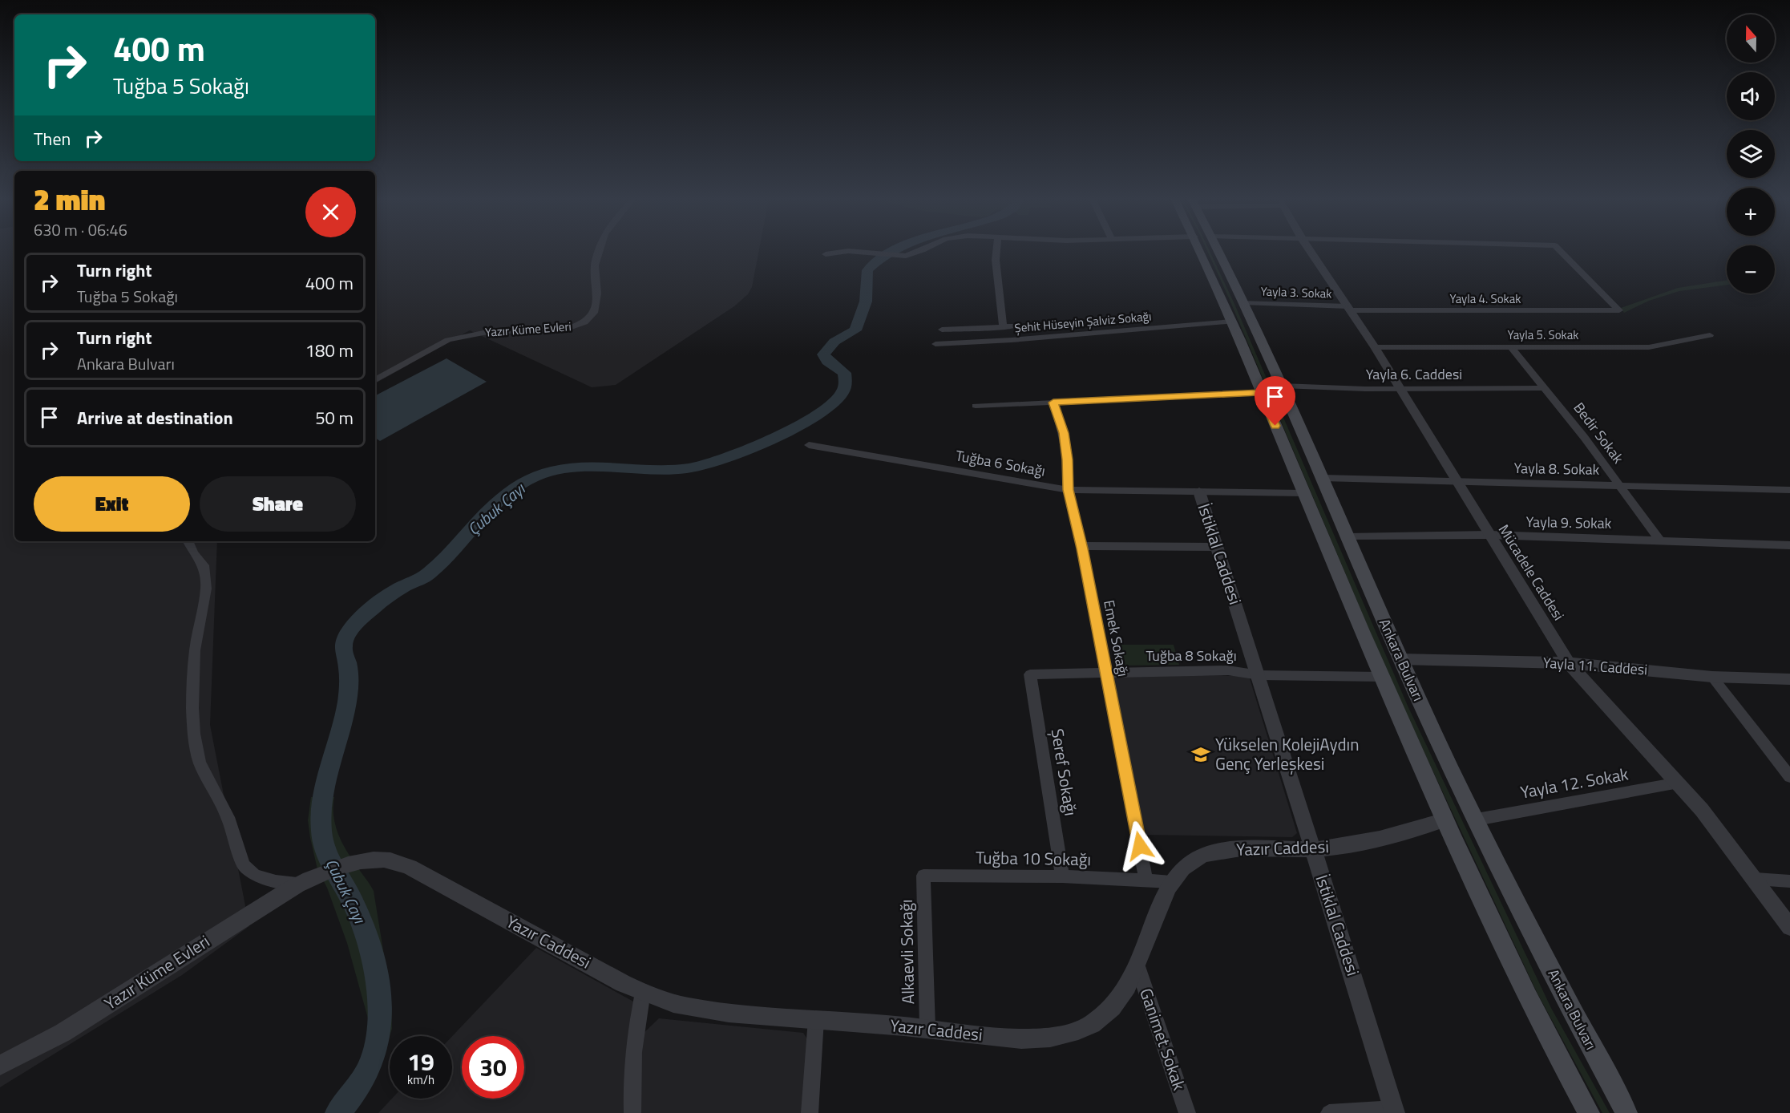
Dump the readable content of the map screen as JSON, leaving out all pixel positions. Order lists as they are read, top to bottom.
{
  "streets": {
    "main road": ["Ankara Bulvarı"],
    "street": [
      "Yayla 3. Sokak",
      "Yayla 4. Sokak",
      "Şehit Hüseyin Şalviz Sokağı",
      "Yazır Küme Evleri",
      "Yayla 5. Sokak",
      "Yayla 6. Caddesi",
      "Bedir Sokak",
      "Tuğba 6 Sokağı",
      "Yayla 8. Sokak",
      "Yayla 9. Sokak",
      "İstiklal Caddesi",
      "Mücadele Caddesi",
      "Emek Sokağı",
      "Tuğba 8 Sokağı",
      "Yayla 11. Caddesi",
      "Şeref Sokağı",
      "Yayla 12. Sokak",
      "Yazır Caddesi",
      "Tuğba 10 Sokağı",
      "Alkaevli Sokağı",
      "Ganimet Sokak"
    ]
  },
  "crossings": [
    ["Yayla 3. Sokak", "Yayla 4. Sokak"],
    ["Yayla 3. Sokak", "Mücadele Caddesi"],
    ["Yayla 3. Sokak", "Ankara Bulvarı"],
    ["Yayla 4. Sokak", "Mücadele Caddesi"],
    ["Şehit Hüseyin Şalviz Sokağı", "Ankara Bulvarı"],
    ["Yazır Küme Evleri", "Yazır Caddesi"],
    ["Yayla 5. Sokak", "Bedir Sokak"],
    ["Yayla 5. Sokak", "Mücadele Caddesi"],
    ["Yayla 6. Caddesi", "Bedir Sokak"],
    ["Yayla 6. Caddesi", "Mücadele Caddesi"],
    ["Yayla 6. Caddesi", "Ankara Bulvarı"],
    ["Bedir Sokak", "Yayla 8. Sokak"],
    ["Bedir Sokak", "Yayla 9. Sokak"],
    ["Tuğba 6 Sokağı", "İstiklal Caddesi"],
    ["Tuğba 6 Sokağı", "Emek Sokağı"],
    ["Tuğba 6 Sokağı", "Ankara Bulvarı"],
    ["Yayla 8. Sokak", "Mücadele Caddesi"],
    ["Yayla 8. Sokak", "Ankara Bulvarı"],
    ["Yayla 9. Sokak", "Mücadele Caddesi"],
    ["Yayla 9. Sokak", "Ankara Bulvarı"],
    ["İstiklal Caddesi", "Tuğba 8 Sokağı"],
    ["İstiklal Caddesi", "Yazır Caddesi"],
    ["Mücadele Caddesi", "Yayla 11. Caddesi"],
    ["Mücadele Caddesi", "Yayla 12. Sokak"],
    ["Emek Sokağı", "Tuğba 8 Sokağı"],
    ["Emek Sokağı", "Tuğba 10 Sokağı"],
    ["Tuğba 8 Sokağı", "Ankara Bulvarı"],
    ["Tuğba 8 Sokağı", "Şeref Sokağı"],
    ["Ankara Bulvarı", "Yayla 11. Caddesi"],
    ["Ankara Bulvarı", "Yayla 12. Sokak"],
    ["Ankara Bulvarı", "Yazır Caddesi"],
    ["Şeref Sokağı", "Tuğba 10 Sokağı"],
    ["Yazır Caddesi", "Tuğba 10 Sokağı"],
    ["Yazır Caddesi", "Alkaevli Sokağı"],
    ["Yazır Caddesi", "Ganimet Sokak"],
    ["Tuğba 10 Sokağı", "Alkaevli Sokağı"]
  ],
  "water": ["Çubuk Çayı"],
  "places": {
    "school or university": ["Yükselen KolejiAydın Genç Yerleşkesi"]
  },
  "north": "top",
  "page": {
    "map_buttons": ["+", "−"],
    "turn": ["400 m", "Tuğba 5 Sokağı"],
    "then": "Then",
    "heading": ["2 min", "630 m · 06:46"],
    "list": [
      {
        "name": "Turn right",
        "note": "Tuğba 5 Sokağı",
        "value": "400 m"
      },
      {
        "name": "Turn right",
        "note": "Ankara Bulvarı",
        "value": "180 m"
      },
      {
        "name": "Arrive at destination",
        "value": "50 m"
      }
    ],
    "buttons": ["Exit", "Share"],
    "speed": "19 km/h",
    "limit": "30"
  }
}
